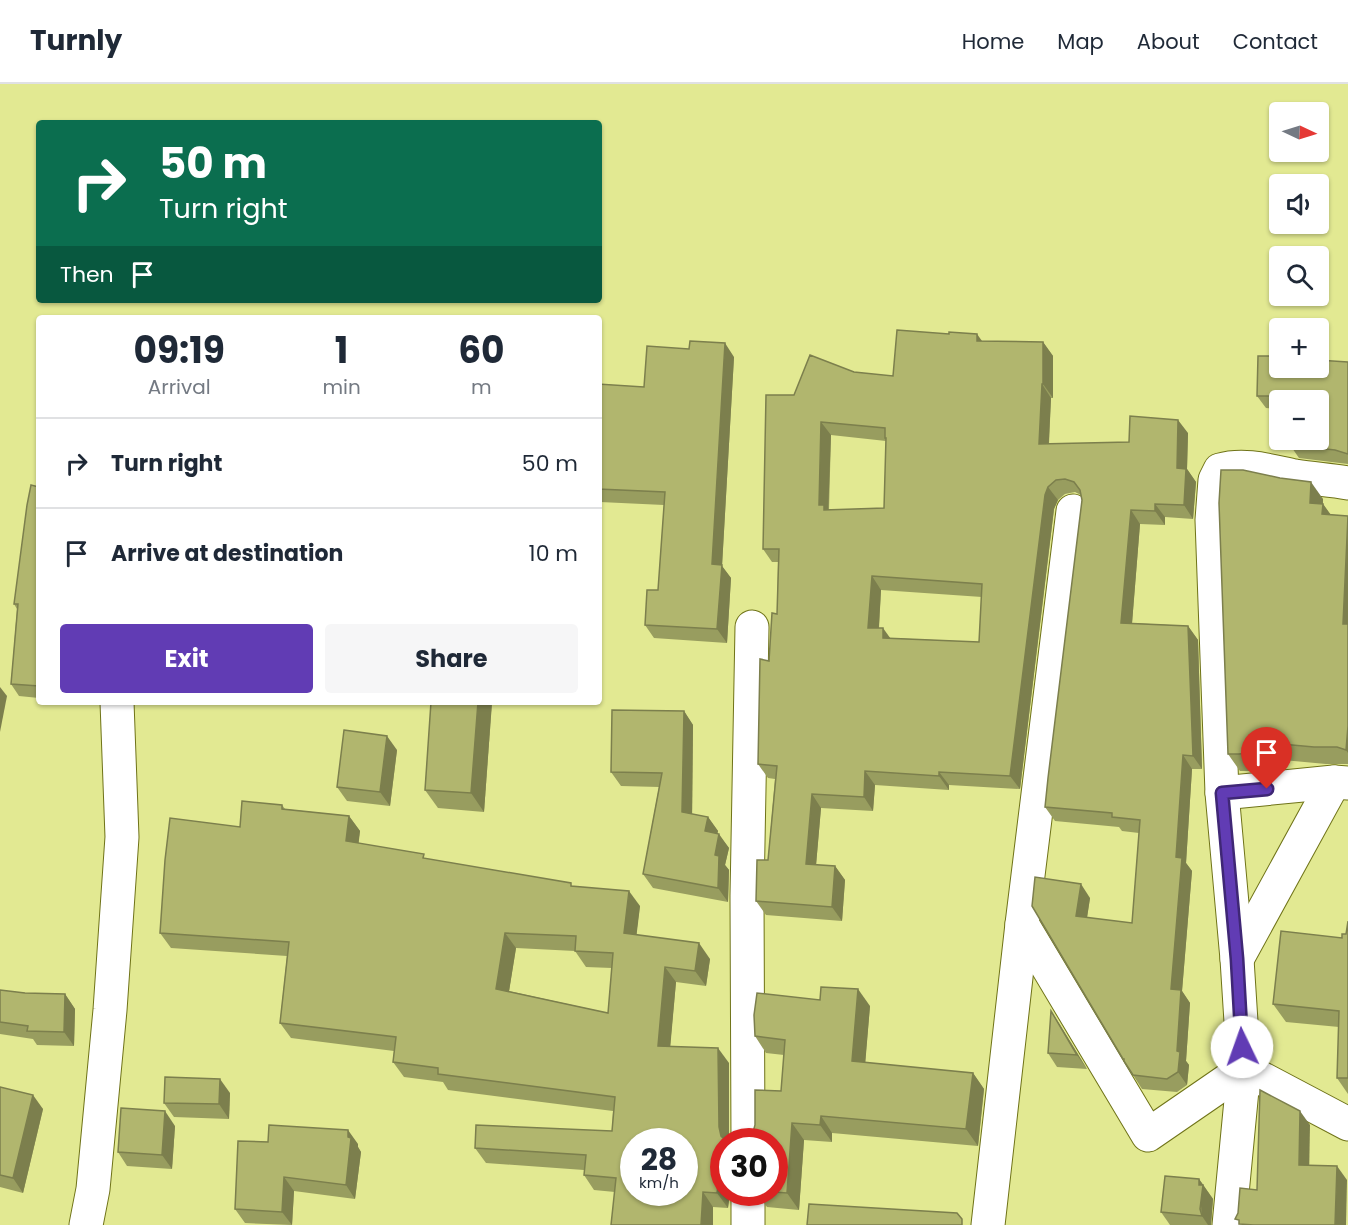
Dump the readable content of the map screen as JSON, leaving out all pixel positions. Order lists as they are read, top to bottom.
{
  "north": "right",
  "page": {
    "header": "Turnly",
    "nav": [
      "Home",
      "Map",
      "About",
      "Contact"
    ],
    "map_buttons": ["+", "−"],
    "turn": ["50 m", "Turn right"],
    "then": "Then",
    "eta": [
      "09:19",
      "Arrival",
      "1",
      "min",
      "60",
      "m"
    ],
    "list": [
      {
        "name": "Turn right",
        "value": "50 m"
      },
      {
        "name": "Arrive at destination",
        "value": "10 m"
      }
    ],
    "buttons": ["Exit", "Share"],
    "speed": "28 km/h",
    "limit": "30"
  }
}
